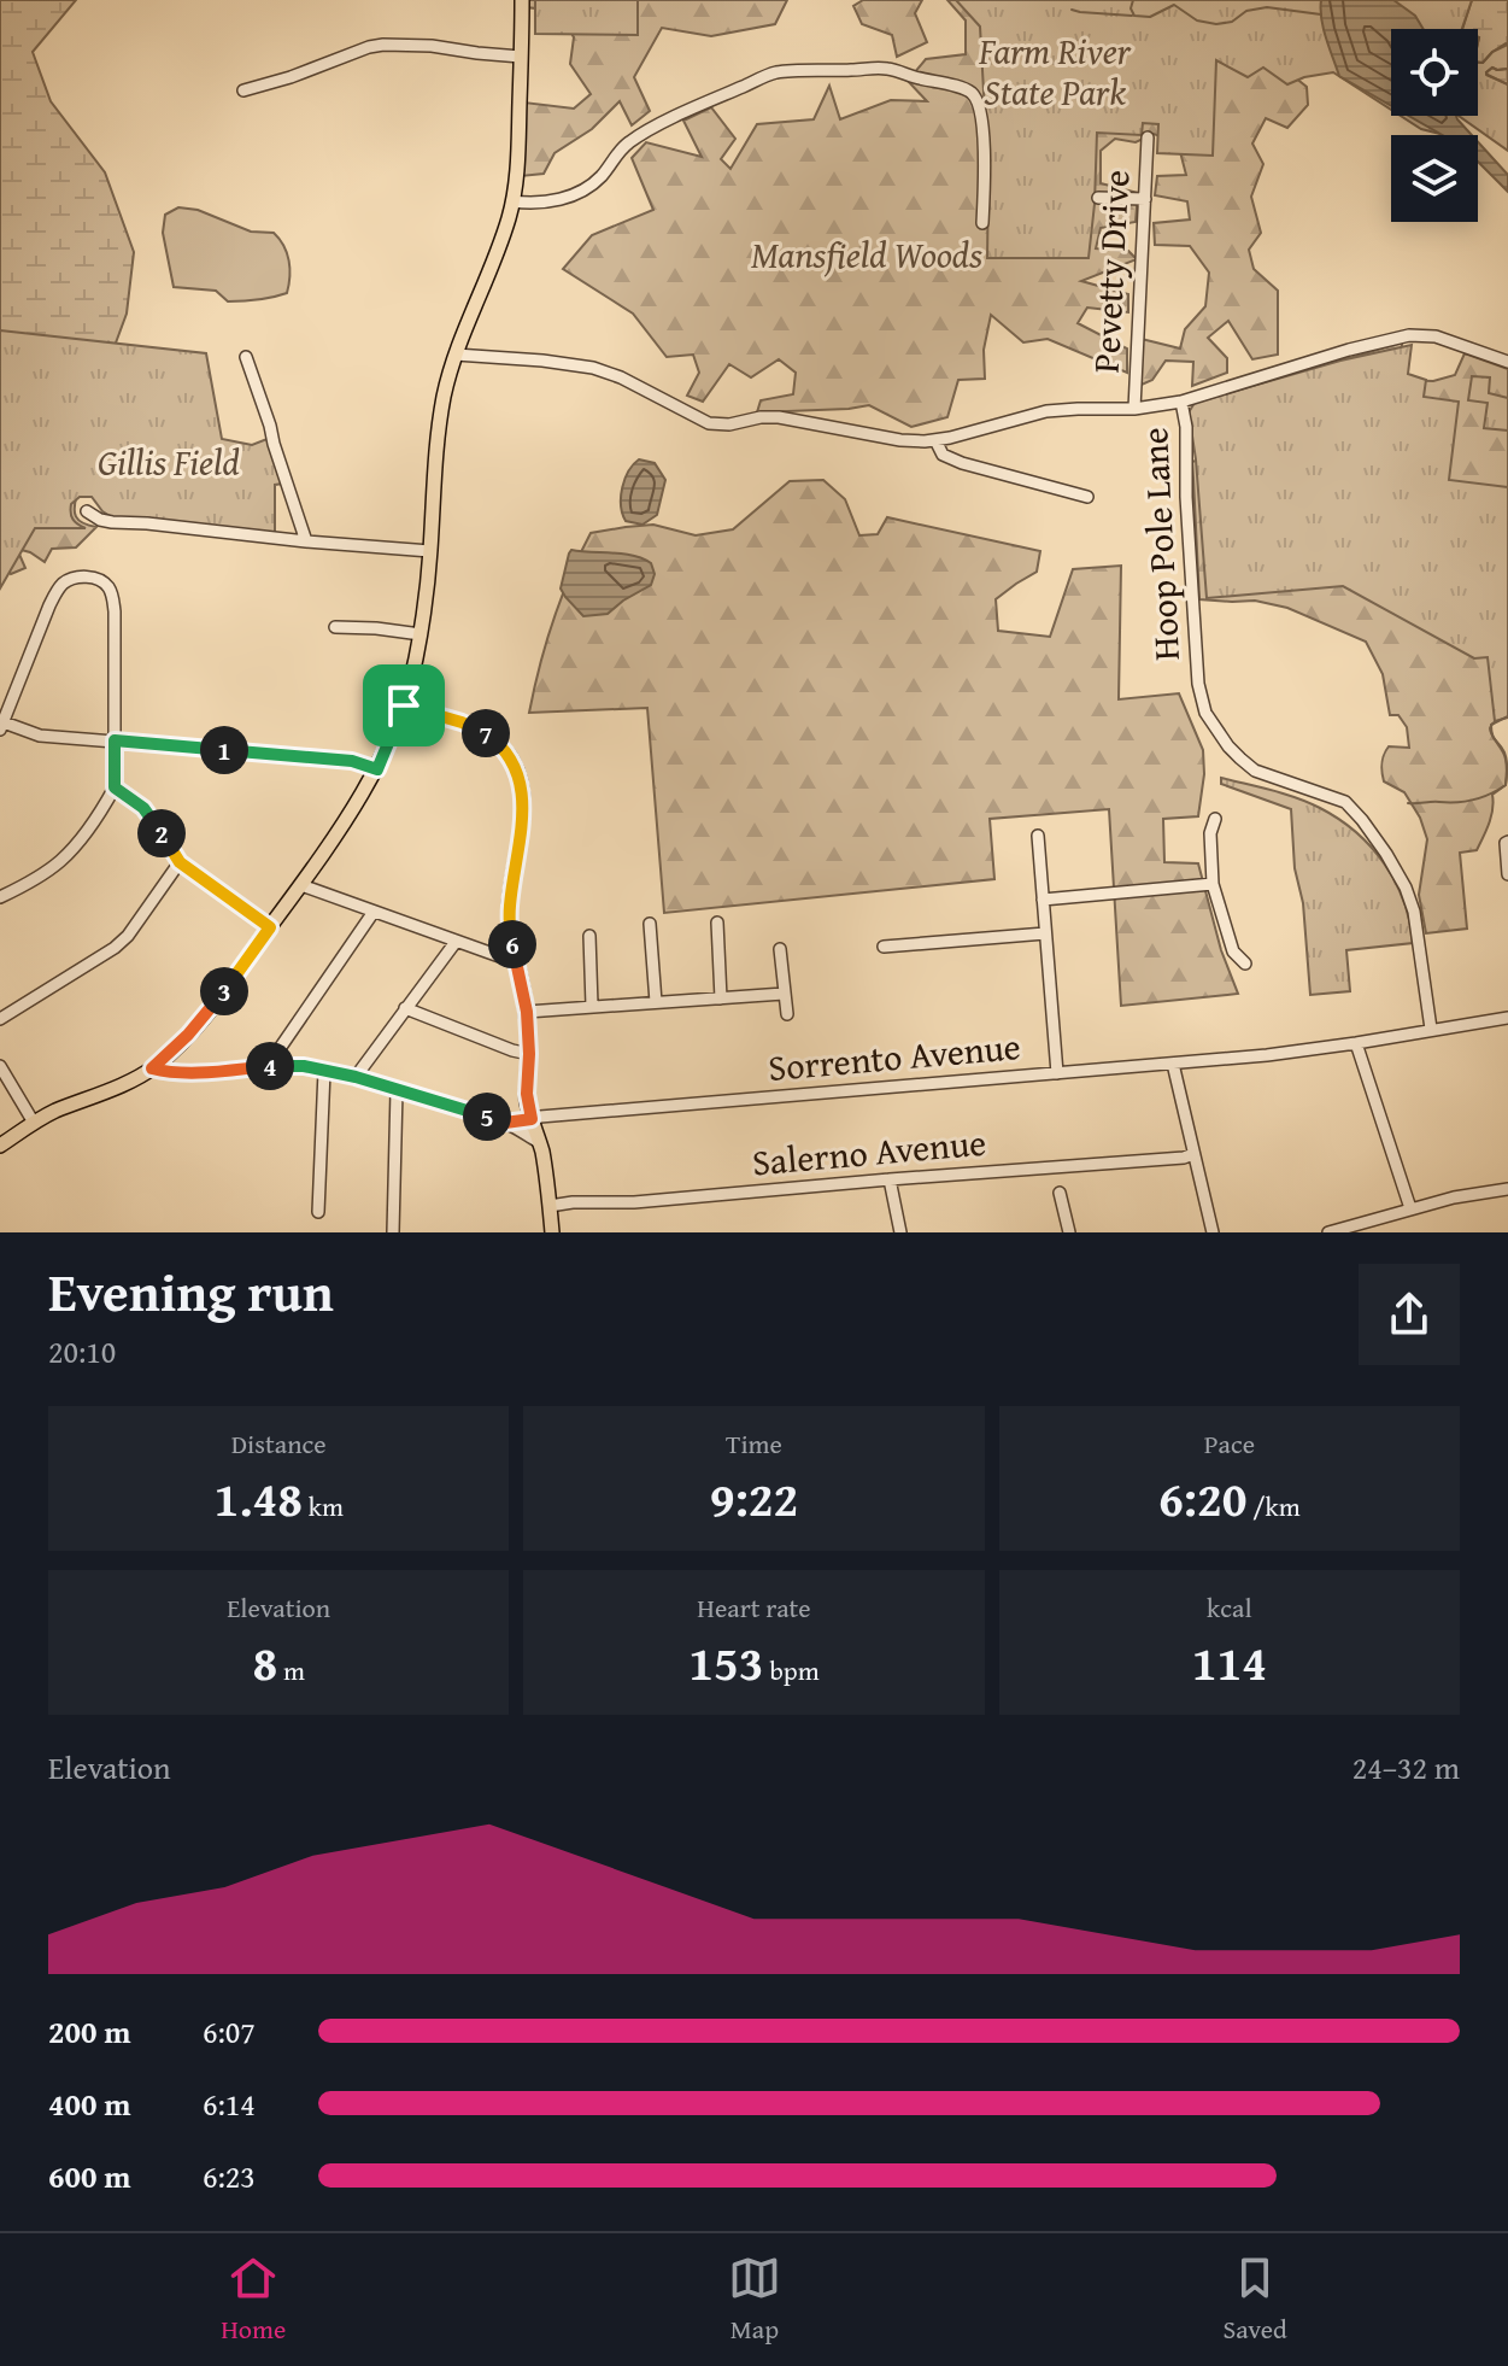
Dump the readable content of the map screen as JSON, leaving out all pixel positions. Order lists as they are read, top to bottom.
{
  "streets": {
    "street": [
      "Pevetty Drive",
      "Hoop Pole Lane",
      "Sorrento Avenue",
      "Salerno Avenue"
    ]
  },
  "crossings": [
    ["Hoop Pole Lane", "Sorrento Avenue"]
  ],
  "parks": ["Farm River State Park", "Mansfield Woods", "Gillis Field"],
  "page": {
    "pins": [
      "7",
      "1",
      "2",
      "6",
      "3",
      "4",
      "5"
    ],
    "heading": ["Evening run", "20:10"],
    "stats": [
      ["Distance", "1.48 km"],
      ["Time", "9:22"],
      ["Pace", "6:20 /km"],
      ["Elevation", "8 m"],
      ["Heart rate", "153 bpm"],
      ["kcal", "114"]
    ],
    "chart": ["Elevation", "24–32 m"],
    "list": [
      {
        "name": "200 m",
        "note": "6:07"
      },
      {
        "name": "400 m",
        "note": "6:14"
      },
      {
        "name": "600 m",
        "note": "6:23"
      }
    ],
    "tabs": ["Home", "Map", "Saved"]
  }
}
